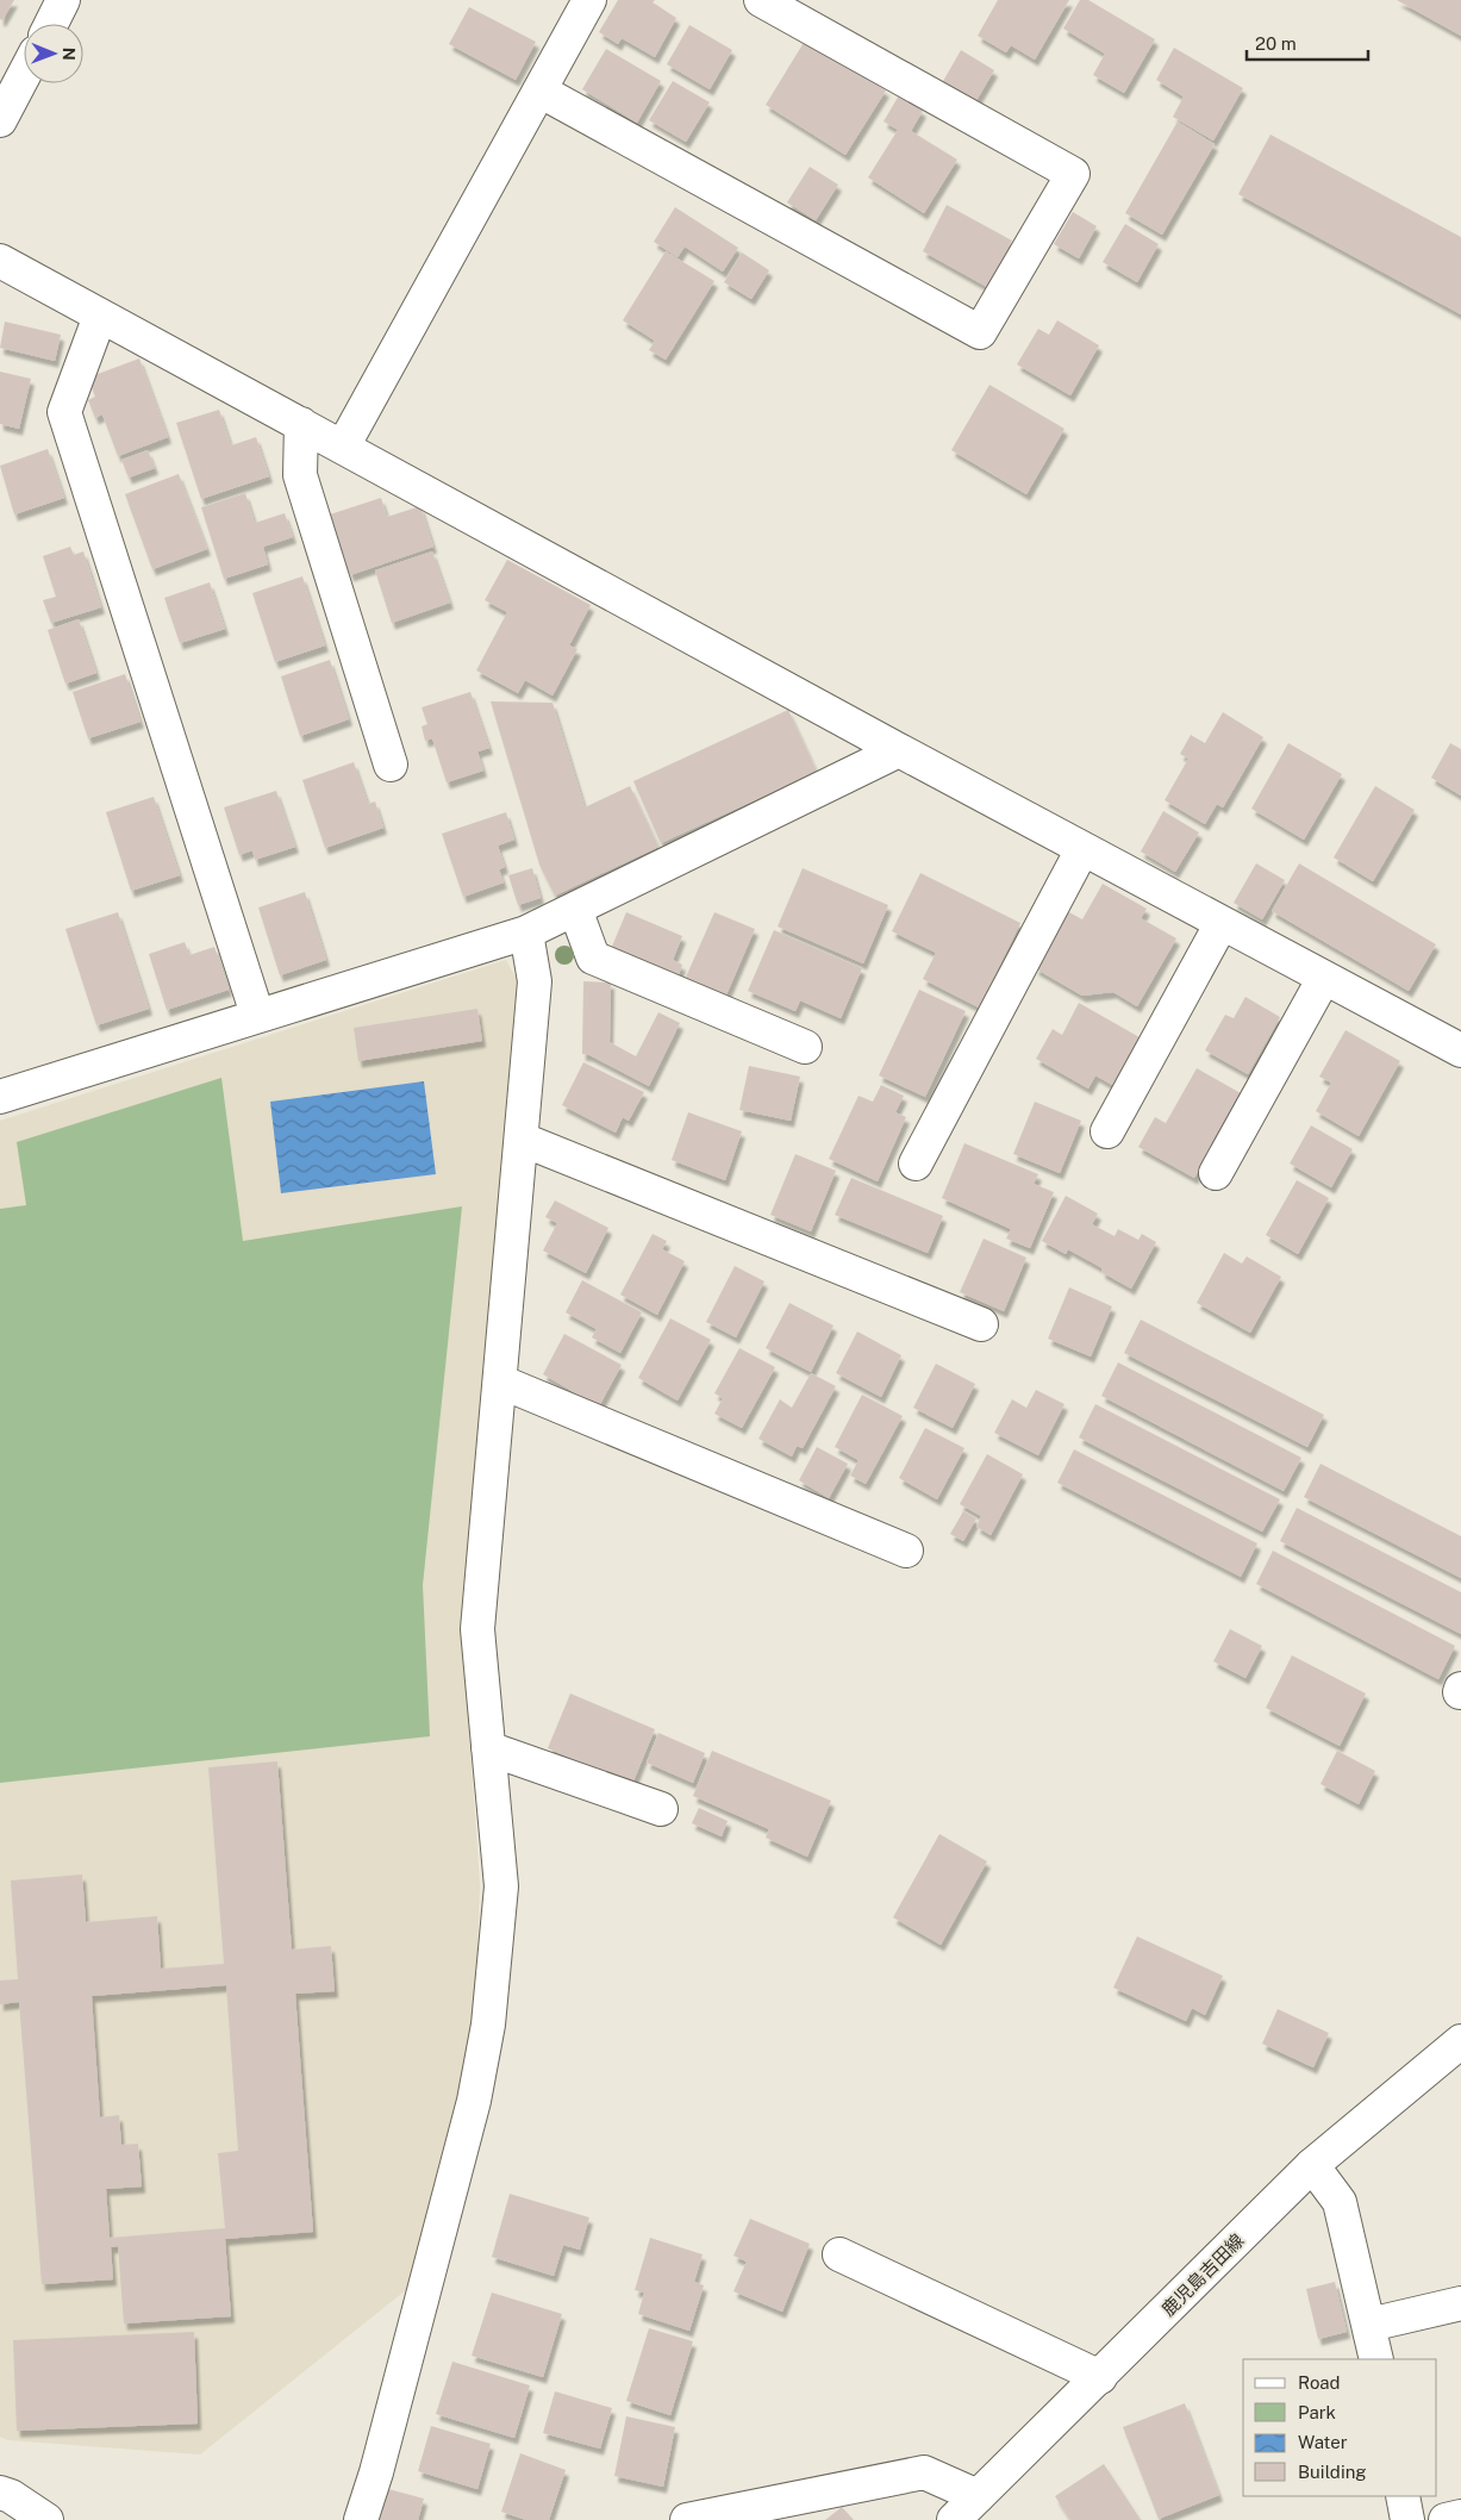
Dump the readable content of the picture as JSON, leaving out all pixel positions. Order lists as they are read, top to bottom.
{
  "streets": {
    "street": ["鹿児島吉田線"]
  },
  "legend": [
    "Road",
    "Park",
    "Water",
    "Building"
  ],
  "scale_bar": "20 m",
  "north": "right"
}
